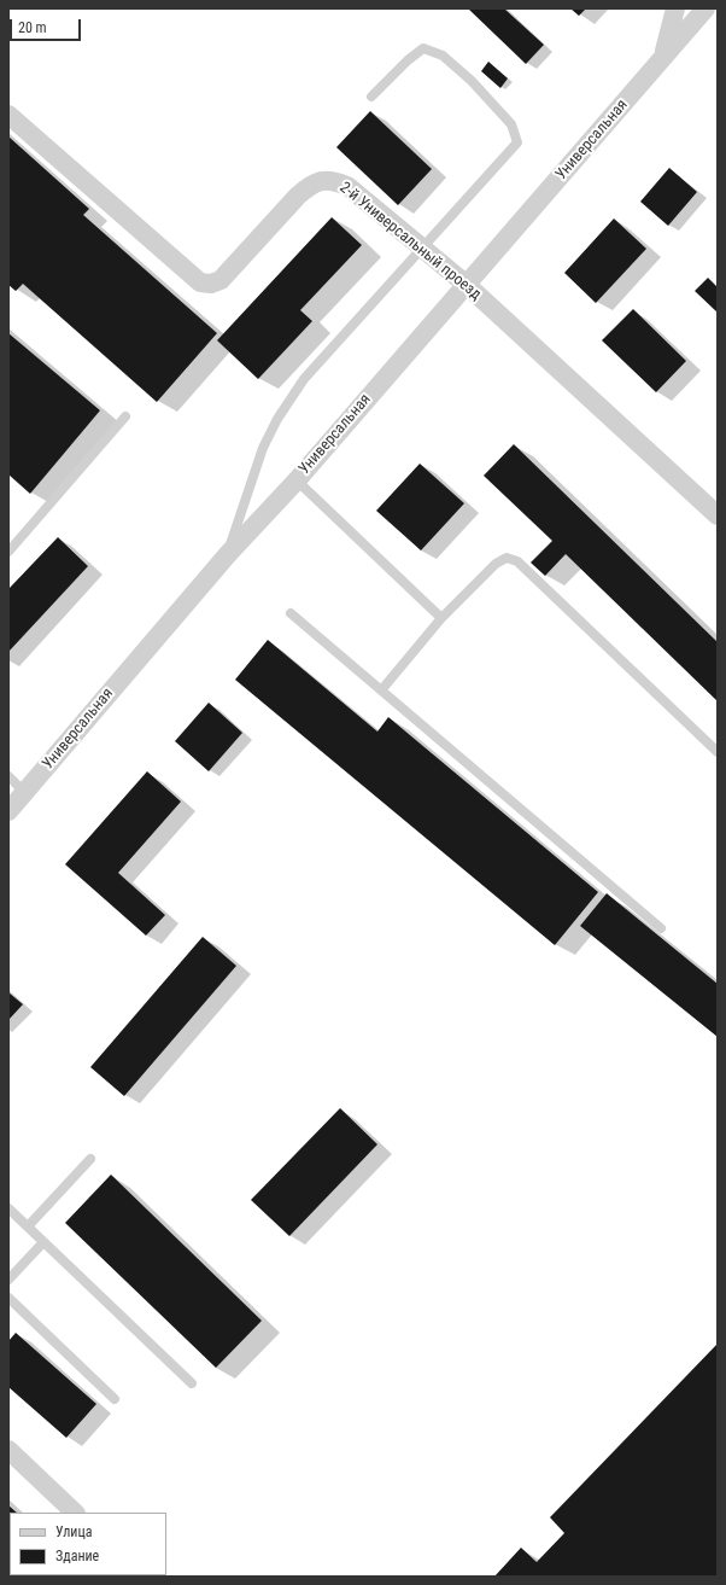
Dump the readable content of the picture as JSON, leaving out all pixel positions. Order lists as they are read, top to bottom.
{
  "streets": {
    "street": ["Универсальная", "2-й Универсальный проезд"]
  },
  "crossings": [
    ["Универсальная", "2-й Универсальный проезд"]
  ],
  "legend": ["Улица", "Здание"],
  "scale_bar": "20 m"
}
